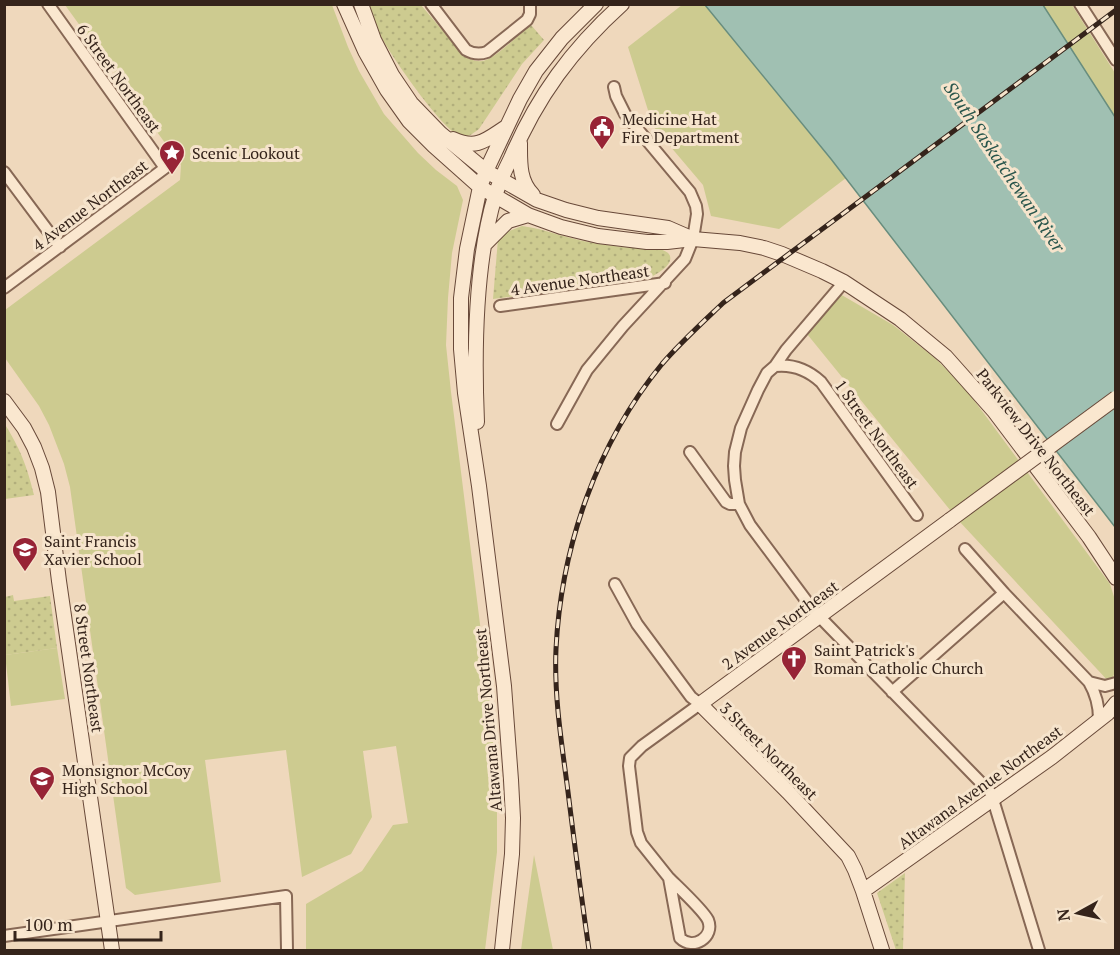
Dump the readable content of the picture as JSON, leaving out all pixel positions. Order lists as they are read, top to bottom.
{
  "streets": {
    "street": [
      "6 Street Northeast",
      "4 Avenue Northeast",
      "1 Street Northeast",
      "Parkview Drive Northeast",
      "2 Avenue Northeast",
      "8 Street Northeast",
      "Altawana Drive Northeast",
      "3 Street Northeast",
      "Altawana Avenue Northeast"
    ]
  },
  "crossings": [
    ["6 Street Northeast", "4 Avenue Northeast"],
    ["4 Avenue Northeast", "Parkview Drive Northeast"],
    ["Parkview Drive Northeast", "Altawana Drive Northeast"],
    ["2 Avenue Northeast", "3 Street Northeast"],
    ["3 Street Northeast", "Altawana Avenue Northeast"]
  ],
  "water": ["South Saskatchewan River"],
  "places": {
    "public building": ["Medicine Hat Fire Department"],
    "place": ["Scenic Lookout"],
    "school or university": ["Saint Francis Xavier School", "Monsignor McCoy High School"],
    "church": ["Saint Patrick's Roman Catholic Church"]
  },
  "scale_bar": "100 m",
  "north": "left"
}
